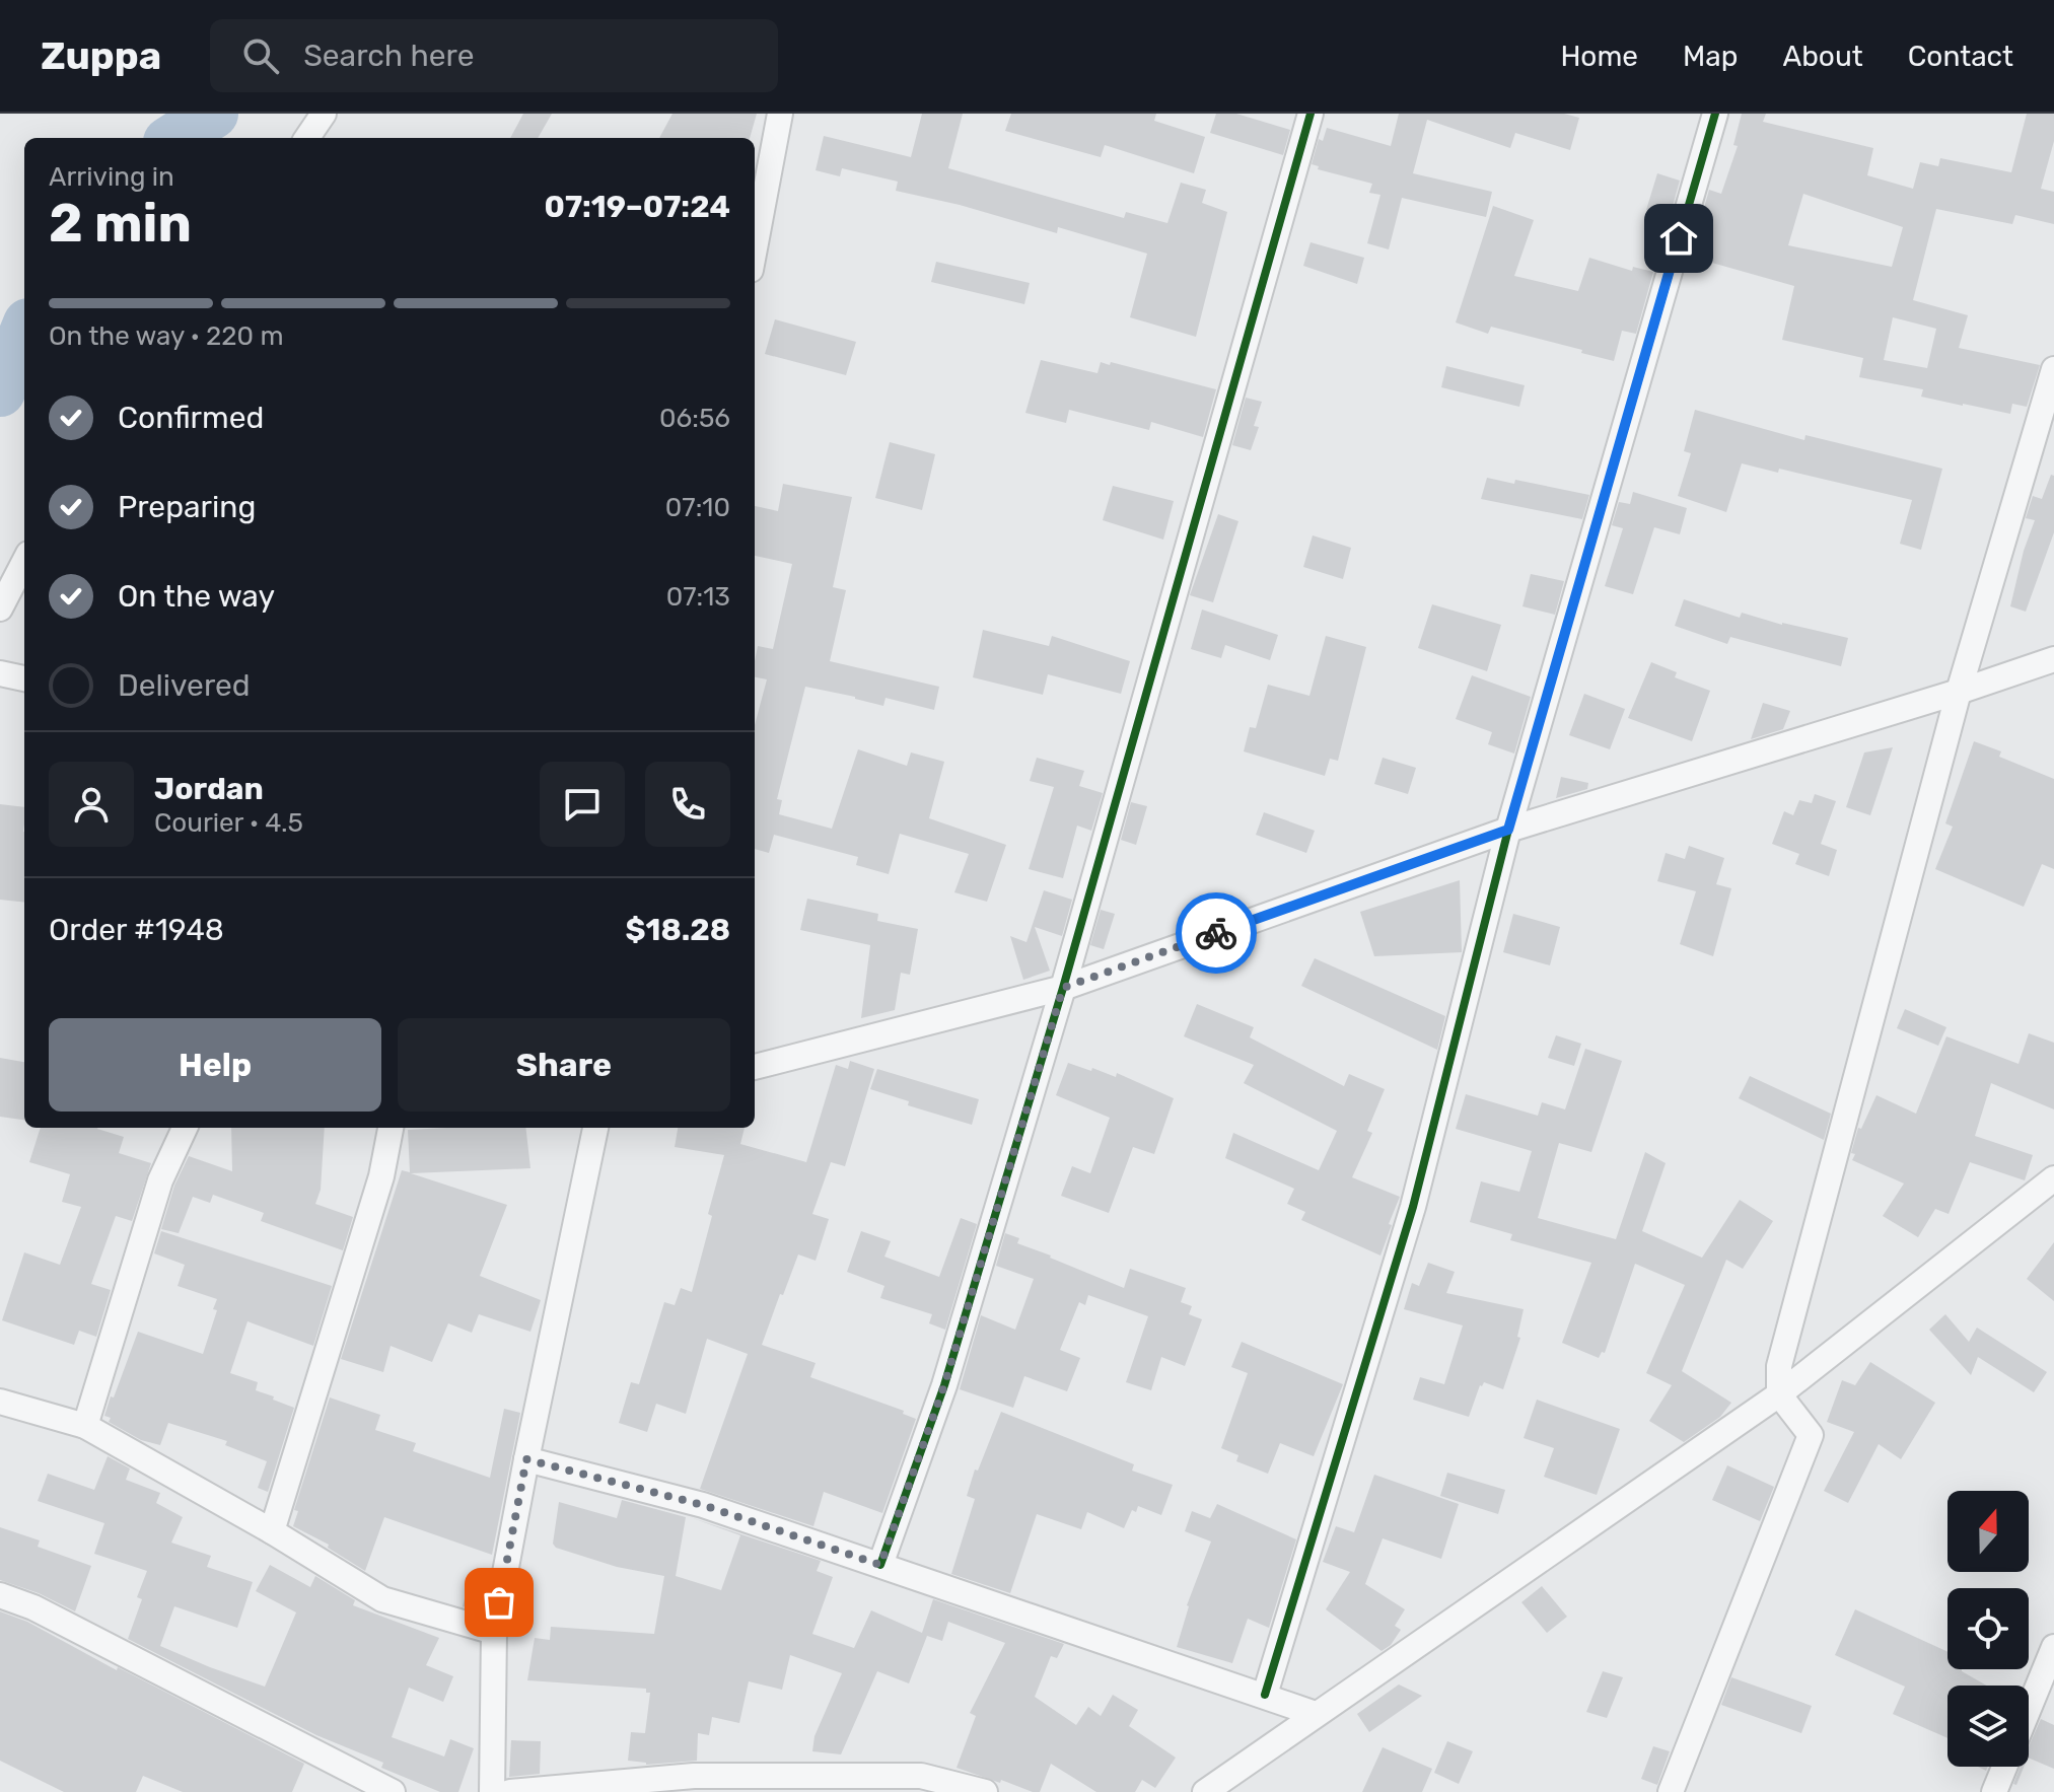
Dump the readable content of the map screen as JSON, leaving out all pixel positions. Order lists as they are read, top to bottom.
{
  "north": "top",
  "page": {
    "header": "Zuppa",
    "search": "Search here",
    "nav": [
      "Home",
      "Map",
      "About",
      "Contact"
    ],
    "heading": ["2 min", "Arriving in", "07:19–07:24"],
    "panel": [
      "Jordan",
      "Courier · 4.5",
      "Order #1948",
      "$18.28"
    ],
    "bar": "On the way · 220 m",
    "list": [
      ["Confirmed", "06:56"],
      ["Preparing", "07:10"],
      ["On the way", "07:13"],
      "Delivered"
    ],
    "buttons": ["Help", "Share"]
  }
}
